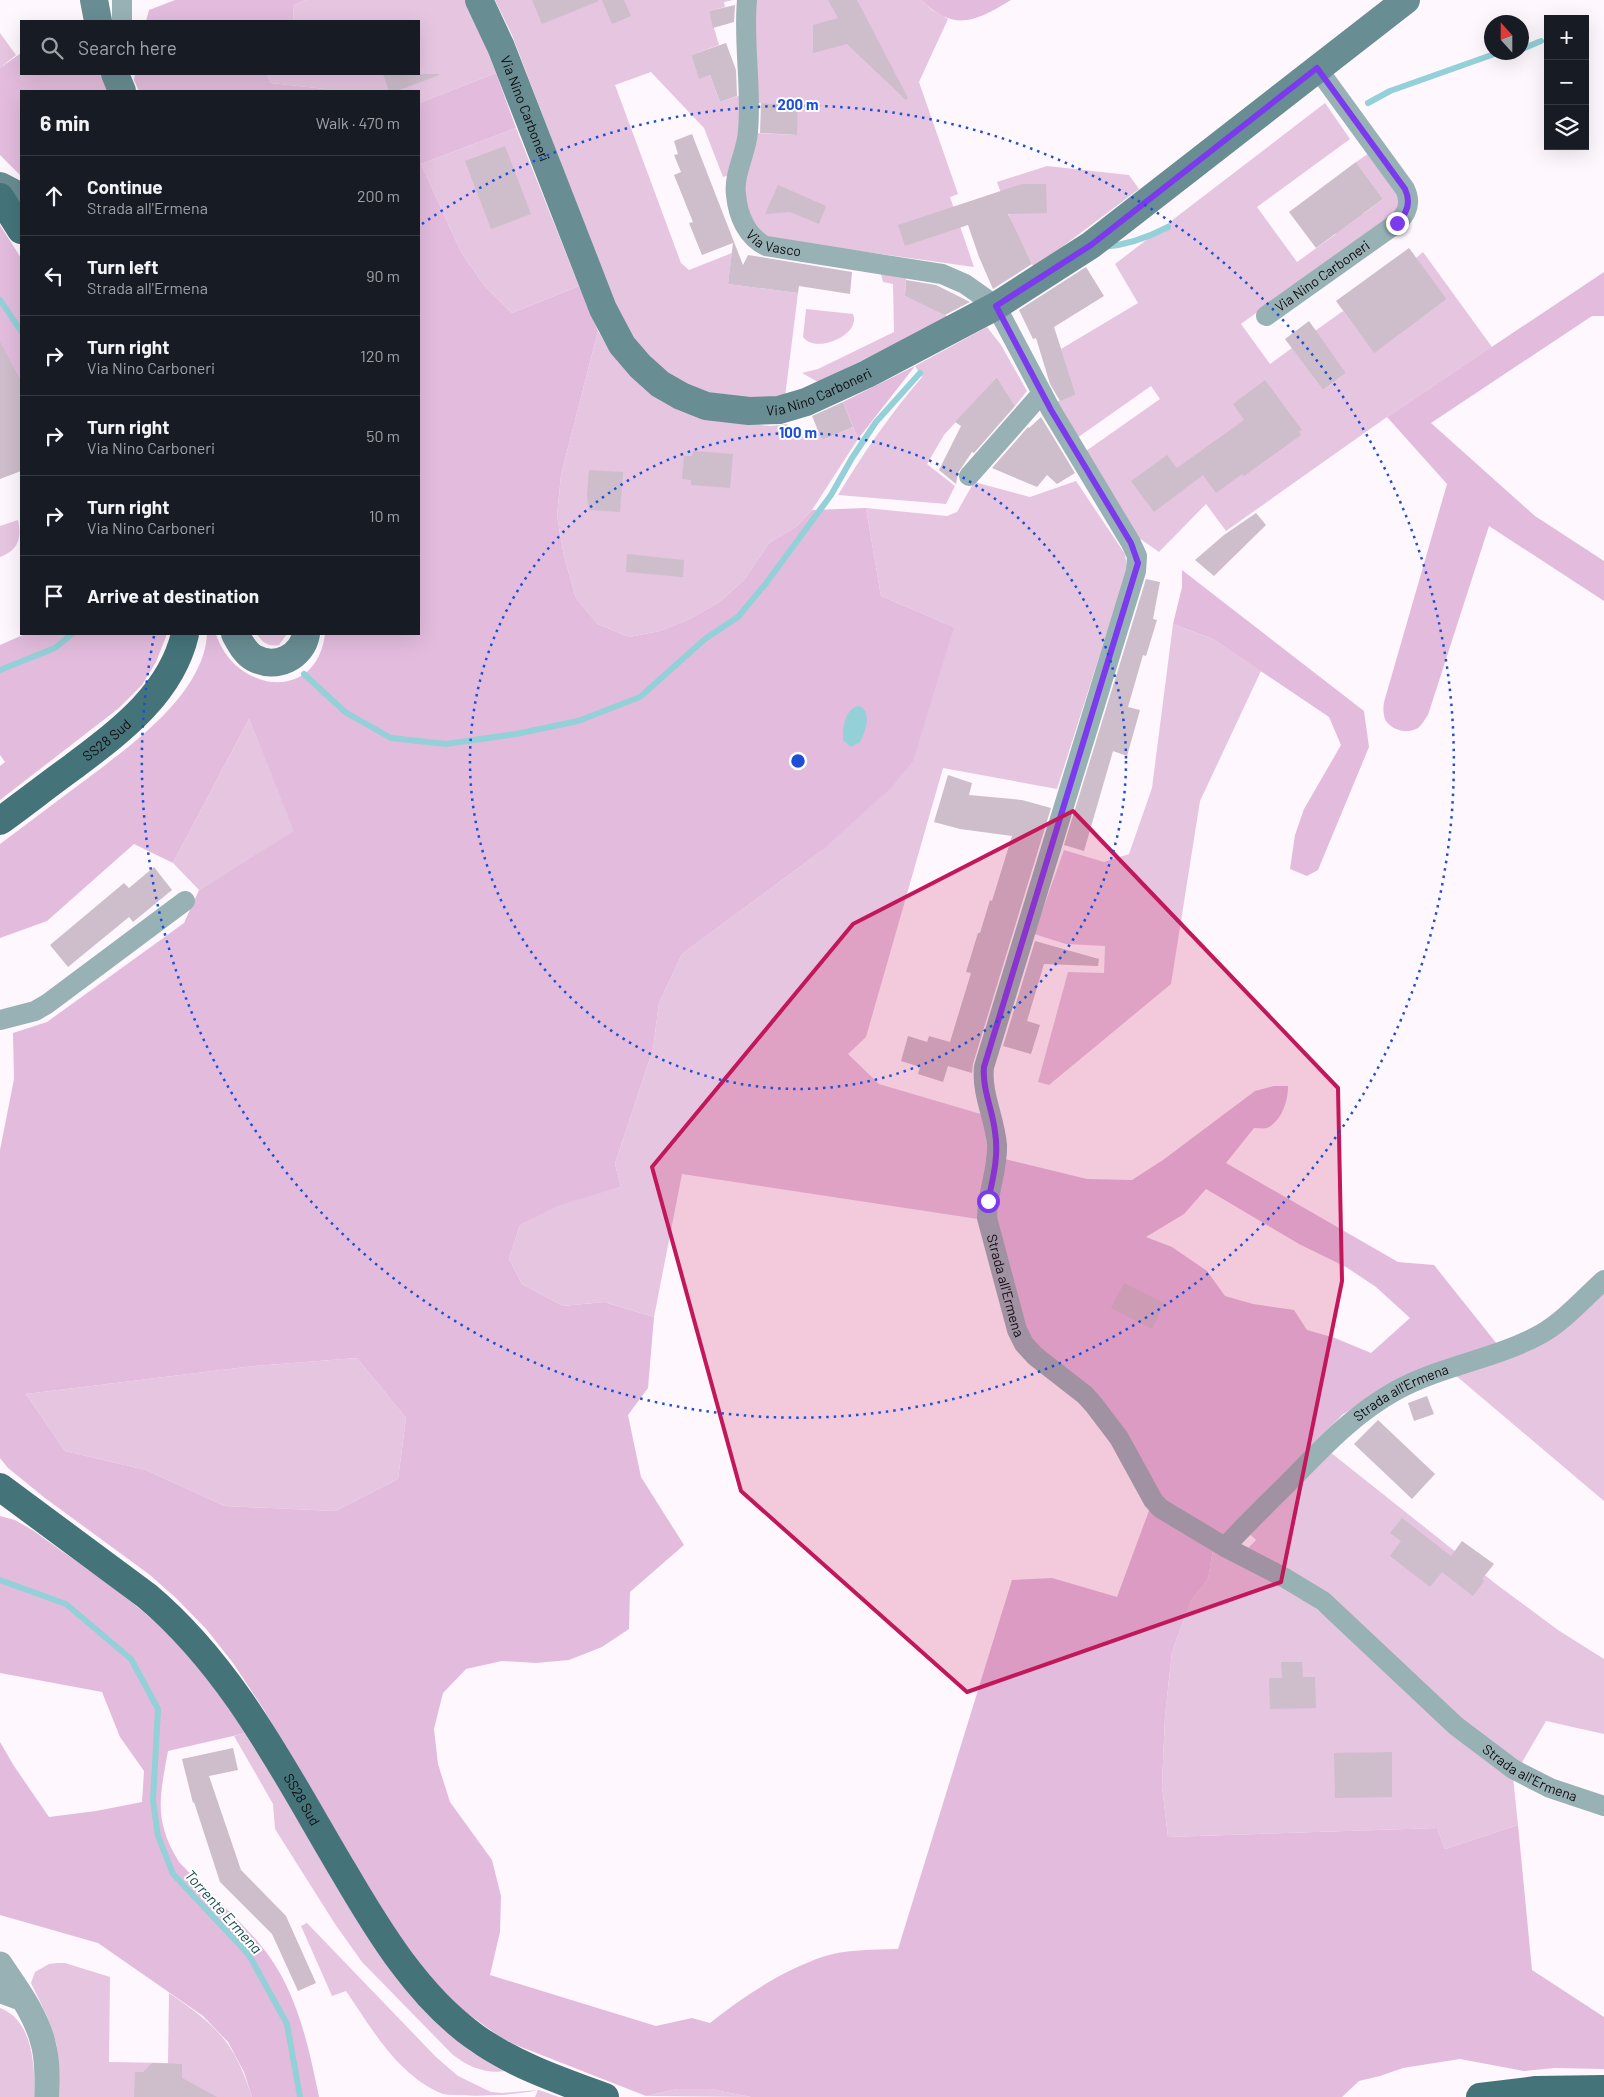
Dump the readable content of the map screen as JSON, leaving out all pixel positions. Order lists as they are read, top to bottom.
{
  "streets": {
    "main road": ["Via Nino Carboneri", "SS28 Sud"],
    "street": ["Via Vasco", "Strada all'Ermena"]
  },
  "crossings": [
    ["Via Nino Carboneri", "Via Vasco"],
    ["Via Nino Carboneri", "Strada all'Ermena"],
    ["Via Vasco", "Strada all'Ermena"]
  ],
  "water": ["Torrente Ermena"],
  "north": "top",
  "page": {
    "map_buttons": ["+", "−"],
    "search": "Search here",
    "heading": ["6 min", "Walk · 470 m"],
    "list": [
      ["Continue", "Strada all'Ermena", "200 m"],
      ["Turn left", "Strada all'Ermena", "90 m"],
      ["Turn right", "Via Nino Carboneri", "120 m"],
      ["Turn right", "Via Nino Carboneri", "50 m"],
      ["Turn right", "Via Nino Carboneri", "10 m"],
      "Arrive at destination"
    ]
  },
  "rings": ["200 m", "100 m"]
}
